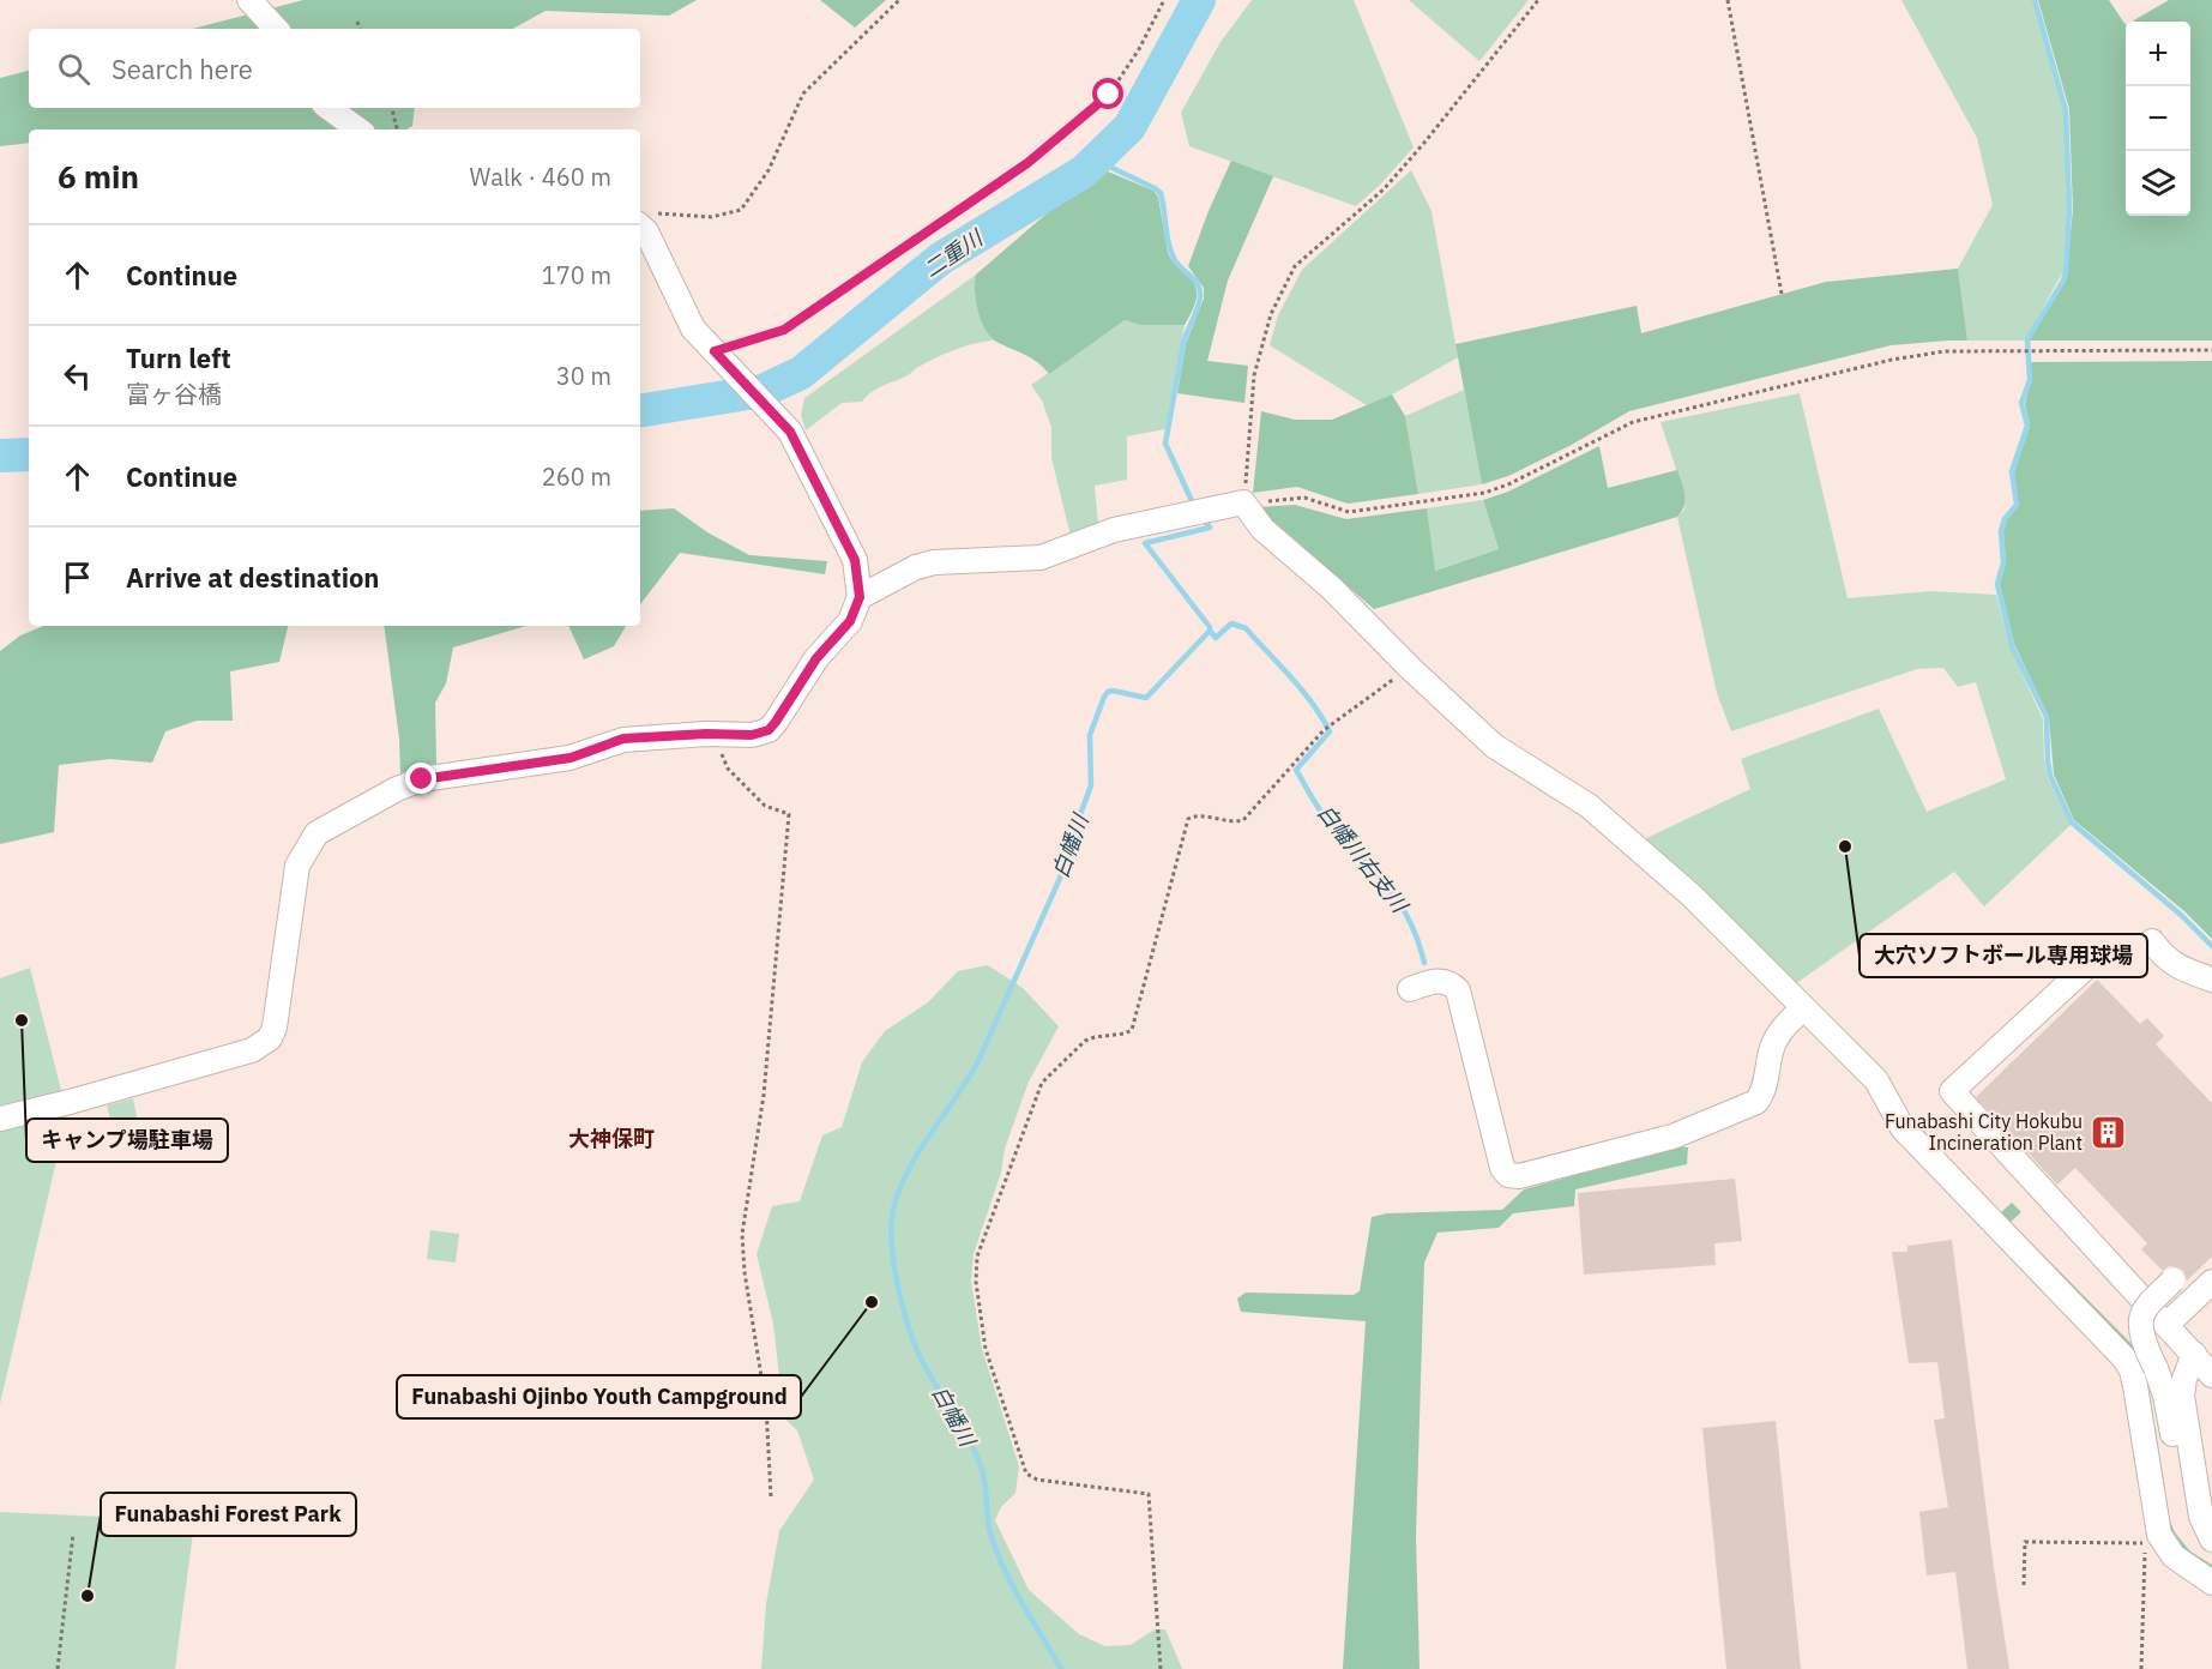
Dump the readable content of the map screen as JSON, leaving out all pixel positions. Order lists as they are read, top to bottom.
{
  "districts": ["大神保町"],
  "water": ["二重川", "白幡川", "白幡川右支川"],
  "places": {
    "other": [
      "大穴ソフトボール専用球場",
      "キャンプ場駐車場",
      "Funabashi Ojinbo Youth Campground",
      "Funabashi Forest Park"
    ],
    "building": ["Funabashi City Hokubu Incineration Plant"]
  },
  "page": {
    "map_buttons": ["+", "−"],
    "search": "Search here",
    "heading": ["6 min", "Walk · 460 m"],
    "list": [
      ["Continue", "170 m"],
      ["Turn left", "富ヶ谷橋", "30 m"],
      ["Continue", "260 m"],
      "Arrive at destination"
    ]
  }
}
